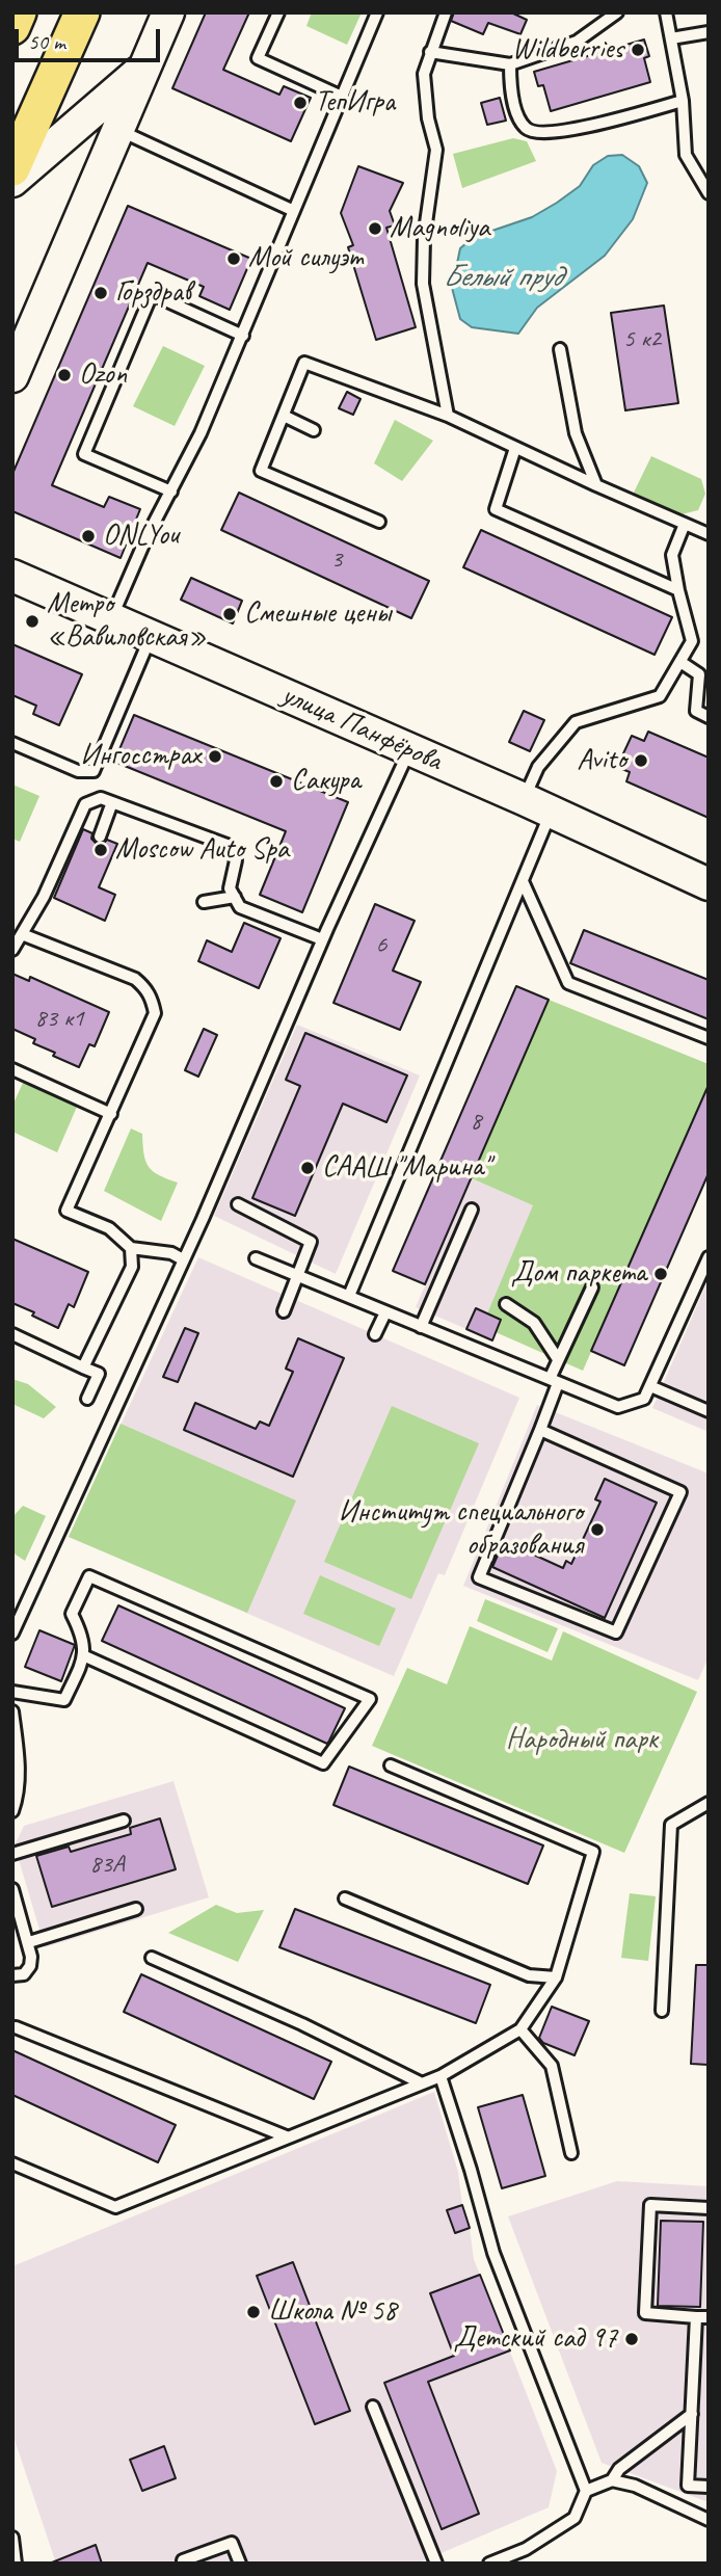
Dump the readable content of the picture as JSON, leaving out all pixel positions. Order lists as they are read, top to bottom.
{
  "streets": {
    "street": ["улица Панфёрова"]
  },
  "water": ["Белый пруд"],
  "parks": ["Народный парк"],
  "places": [
    "Wildberries",
    "ТепИгра",
    "Magnoliya",
    "Мой силуэт",
    "Горздрав",
    "Ozon",
    "ONLYou",
    "Смешные цены",
    "Метро «Вавиловская»",
    "Ингосстрах",
    "Avito",
    "Сакура",
    "Moscow Auto Spa",
    "СААШ \"Марина\"",
    "Дом паркета",
    "Институт специального образования",
    "Школа № 58",
    "Детский сад 97"
  ],
  "house_numbers": [
    "5 к2",
    "3",
    "6",
    "83 к1",
    "8",
    "83А"
  ],
  "scale_bar": "50 m"
}
